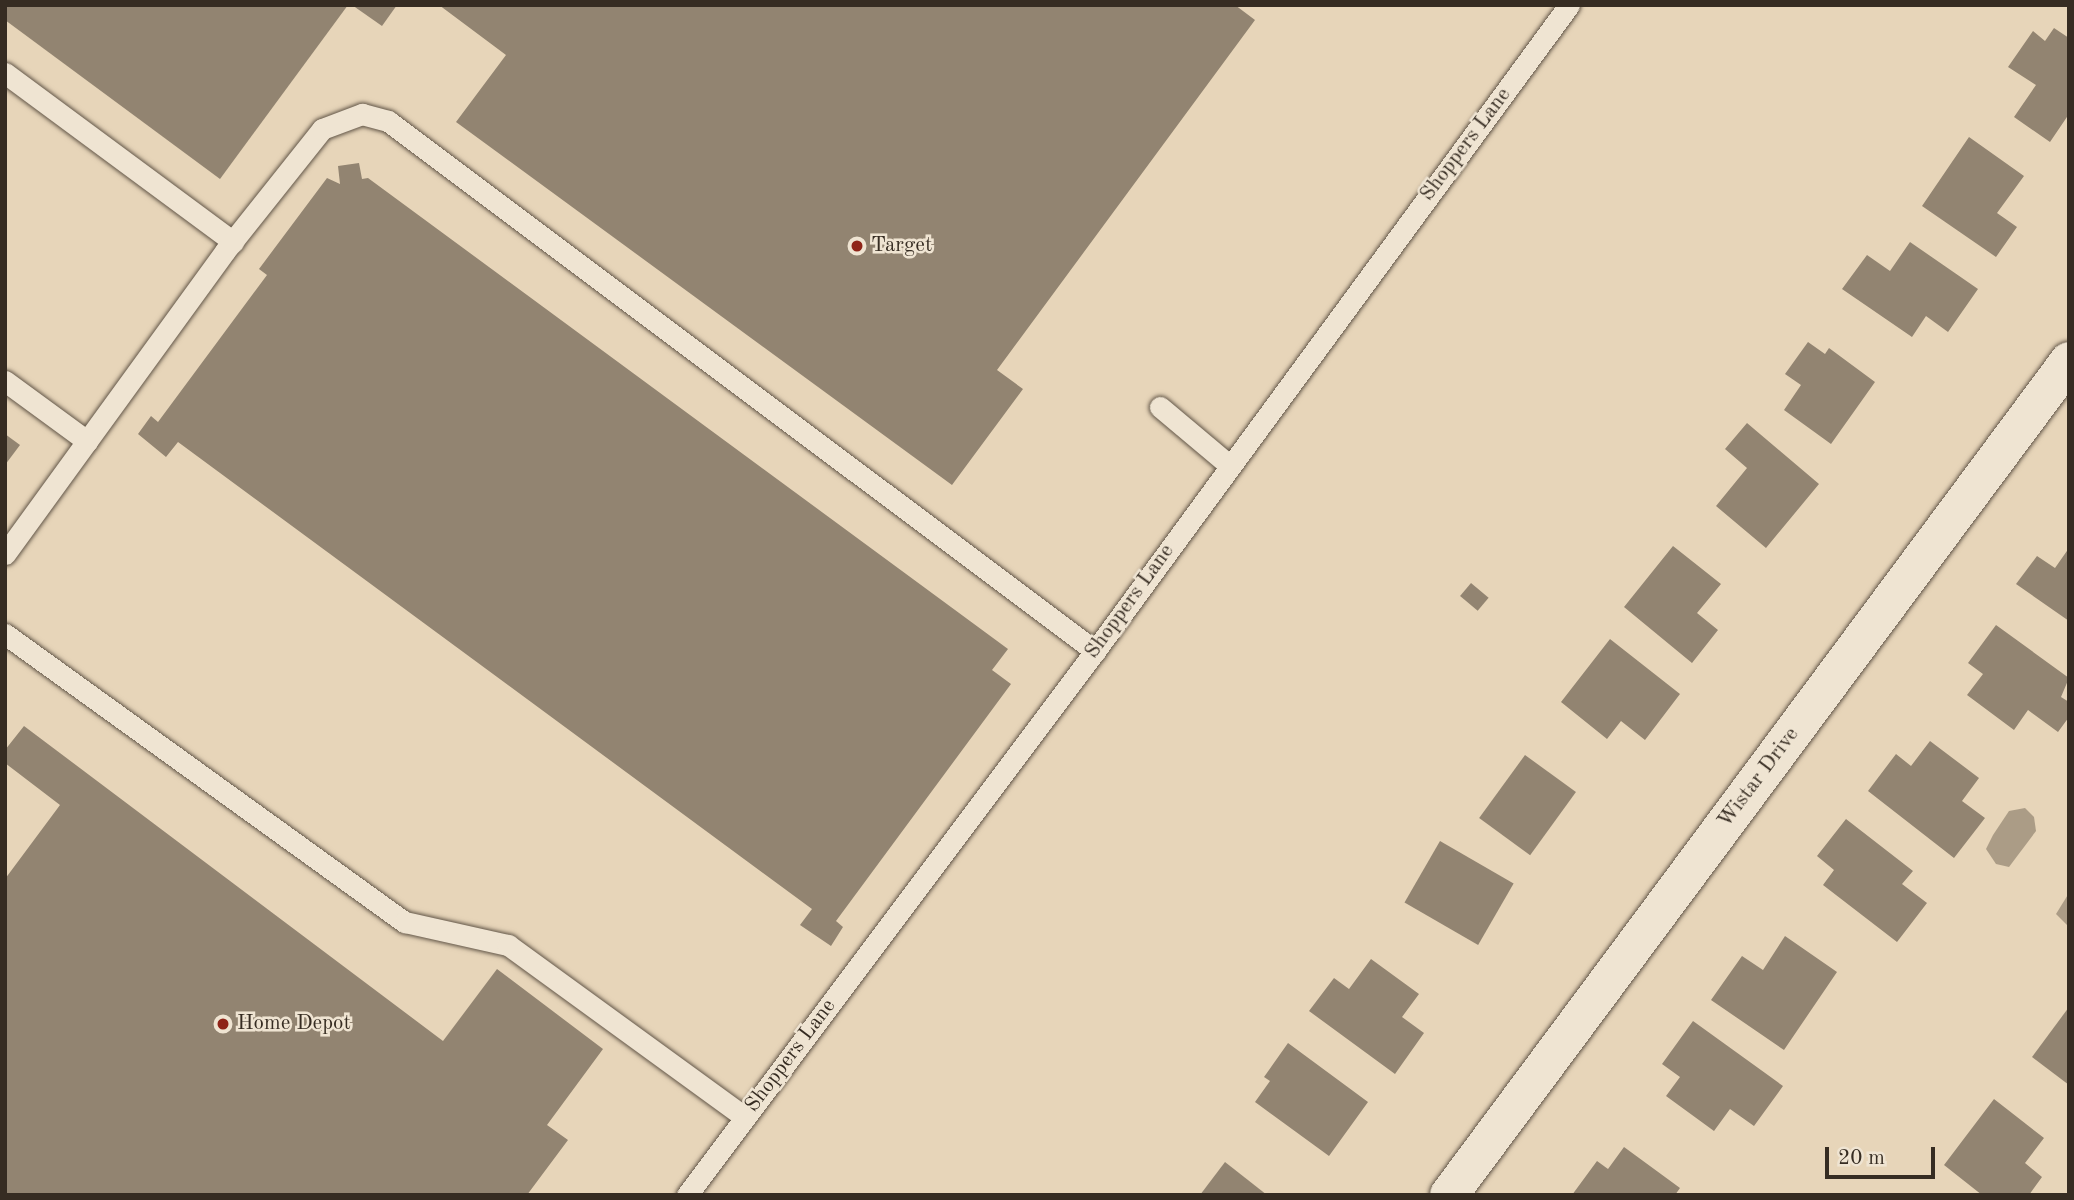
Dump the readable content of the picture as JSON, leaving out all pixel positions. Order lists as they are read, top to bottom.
{
  "streets": {
    "street": ["Wistar Drive"],
    "lane": ["Shoppers Lane"]
  },
  "places": ["Target", "Home Depot"],
  "scale_bar": "20 m"
}
